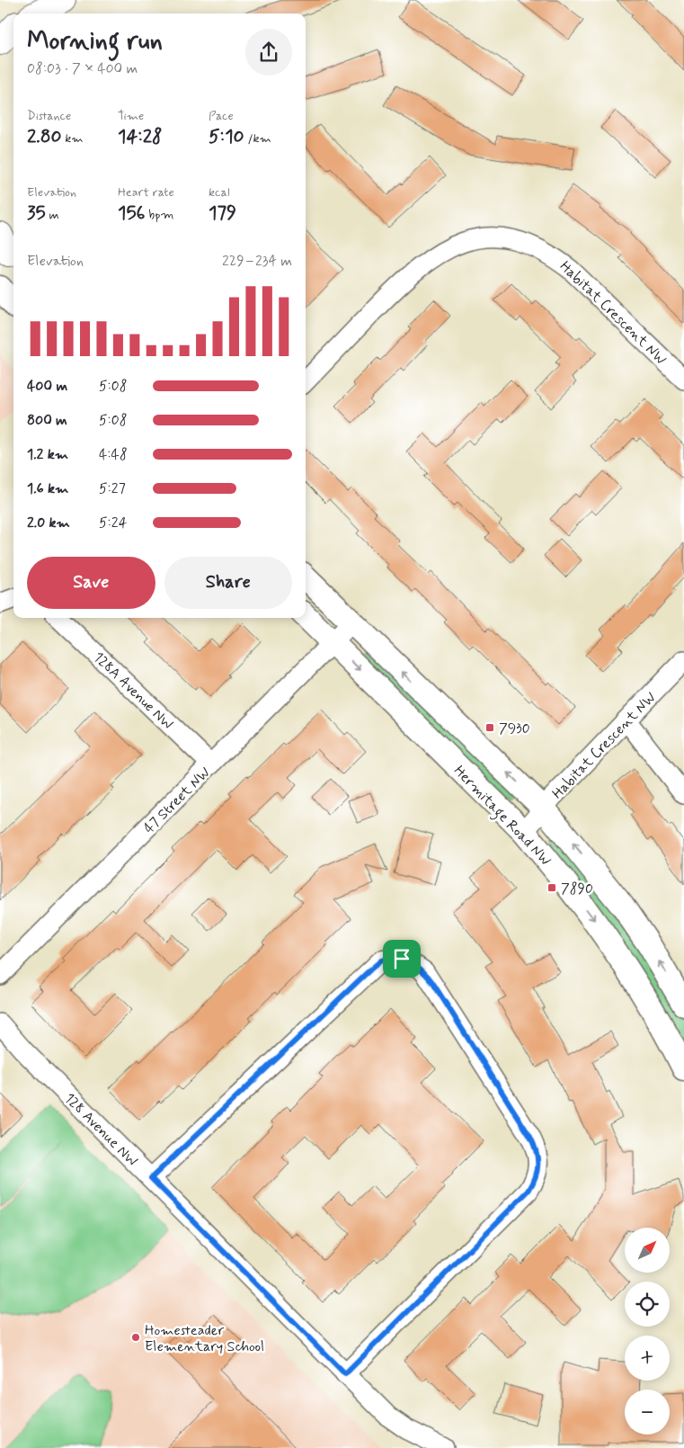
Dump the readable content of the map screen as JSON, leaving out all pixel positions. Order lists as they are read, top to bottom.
{
  "streets": {
    "street": [
      "Habitat Crescent NW",
      "128A Avenue NW",
      "47 Street NW",
      "Hermitage Road NW",
      "128 Avenue NW"
    ]
  },
  "crossings": [
    ["Habitat Crescent NW", "Hermitage Road NW"],
    ["128A Avenue NW", "47 Street NW"],
    ["47 Street NW", "Hermitage Road NW"]
  ],
  "places": {
    "transit": ["7930", "7890"],
    "other": ["Homesteader Elementary School"]
  },
  "north": "top right",
  "page": {
    "heading": ["Morning run", "08:03 · 7 × 400 m"],
    "stats": [
      ["Distance", "2.80 km"],
      ["Time", "14:28"],
      ["Pace", "5:10 /km"],
      ["Elevation", "35 m"],
      ["Heart rate", "156 bpm"],
      ["kcal", "179"]
    ],
    "chart": ["Elevation", "229–234 m"],
    "list": [
      {
        "name": "400 m",
        "note": "5:08"
      },
      {
        "name": "800 m",
        "note": "5:08"
      },
      {
        "name": "1.2 km",
        "note": "4:48"
      },
      {
        "name": "1.6 km",
        "note": "5:27"
      },
      {
        "name": "2.0 km",
        "note": "5:24"
      }
    ],
    "buttons": ["Save", "Share"],
    "map_buttons": ["+", "−"]
  }
}
